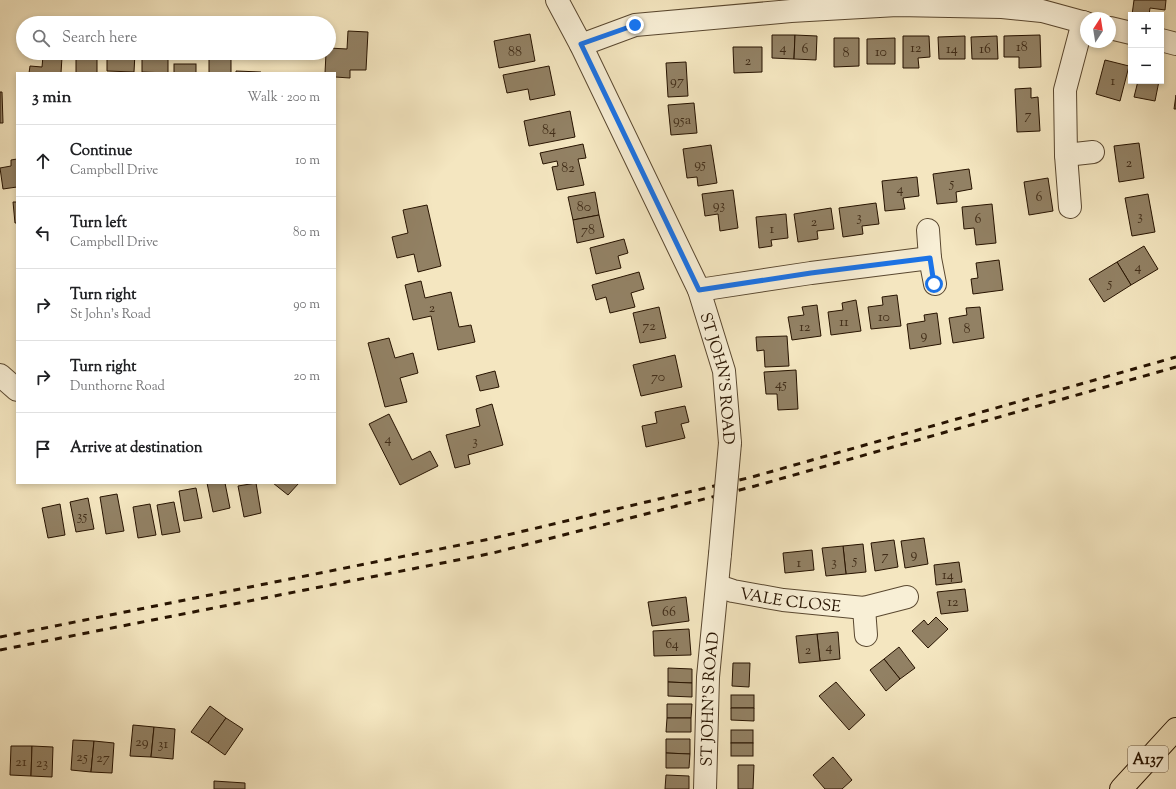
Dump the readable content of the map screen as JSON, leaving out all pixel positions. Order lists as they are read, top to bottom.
{
  "streets": {
    "main road": ["A137"],
    "street": ["ST JOHN'S ROAD", "VALE CLOSE"]
  },
  "crossings": [
    ["ST JOHN'S ROAD", "VALE CLOSE"]
  ],
  "house_numbers": [
    "18",
    "4",
    "12",
    "6",
    "14",
    "16",
    "88",
    "10",
    "8",
    "2",
    "97",
    "1",
    "7",
    "95a",
    "84",
    "2",
    "95",
    "82",
    "5",
    "4",
    "6",
    "93",
    "80",
    "3",
    "3",
    "6",
    "2",
    "1",
    "78",
    "4",
    "5",
    "2",
    "10",
    "11",
    "72",
    "12",
    "8",
    "9",
    "70",
    "45",
    "4",
    "3",
    "35",
    "9",
    "7",
    "5",
    "3",
    "1",
    "14",
    "12",
    "66",
    "64",
    "4",
    "2",
    "29",
    "31",
    "25",
    "27",
    "21",
    "23"
  ],
  "north": "top",
  "page": {
    "map_buttons": ["+", "−"],
    "search": "Search here",
    "heading": ["3 min", "Walk · 200 m"],
    "list": [
      ["Continue", "Campbell Drive", "10 m"],
      ["Turn left", "Campbell Drive", "80 m"],
      ["Turn right", "St John's Road", "90 m"],
      ["Turn right", "Dunthorne Road", "20 m"],
      "Arrive at destination"
    ]
  }
}
